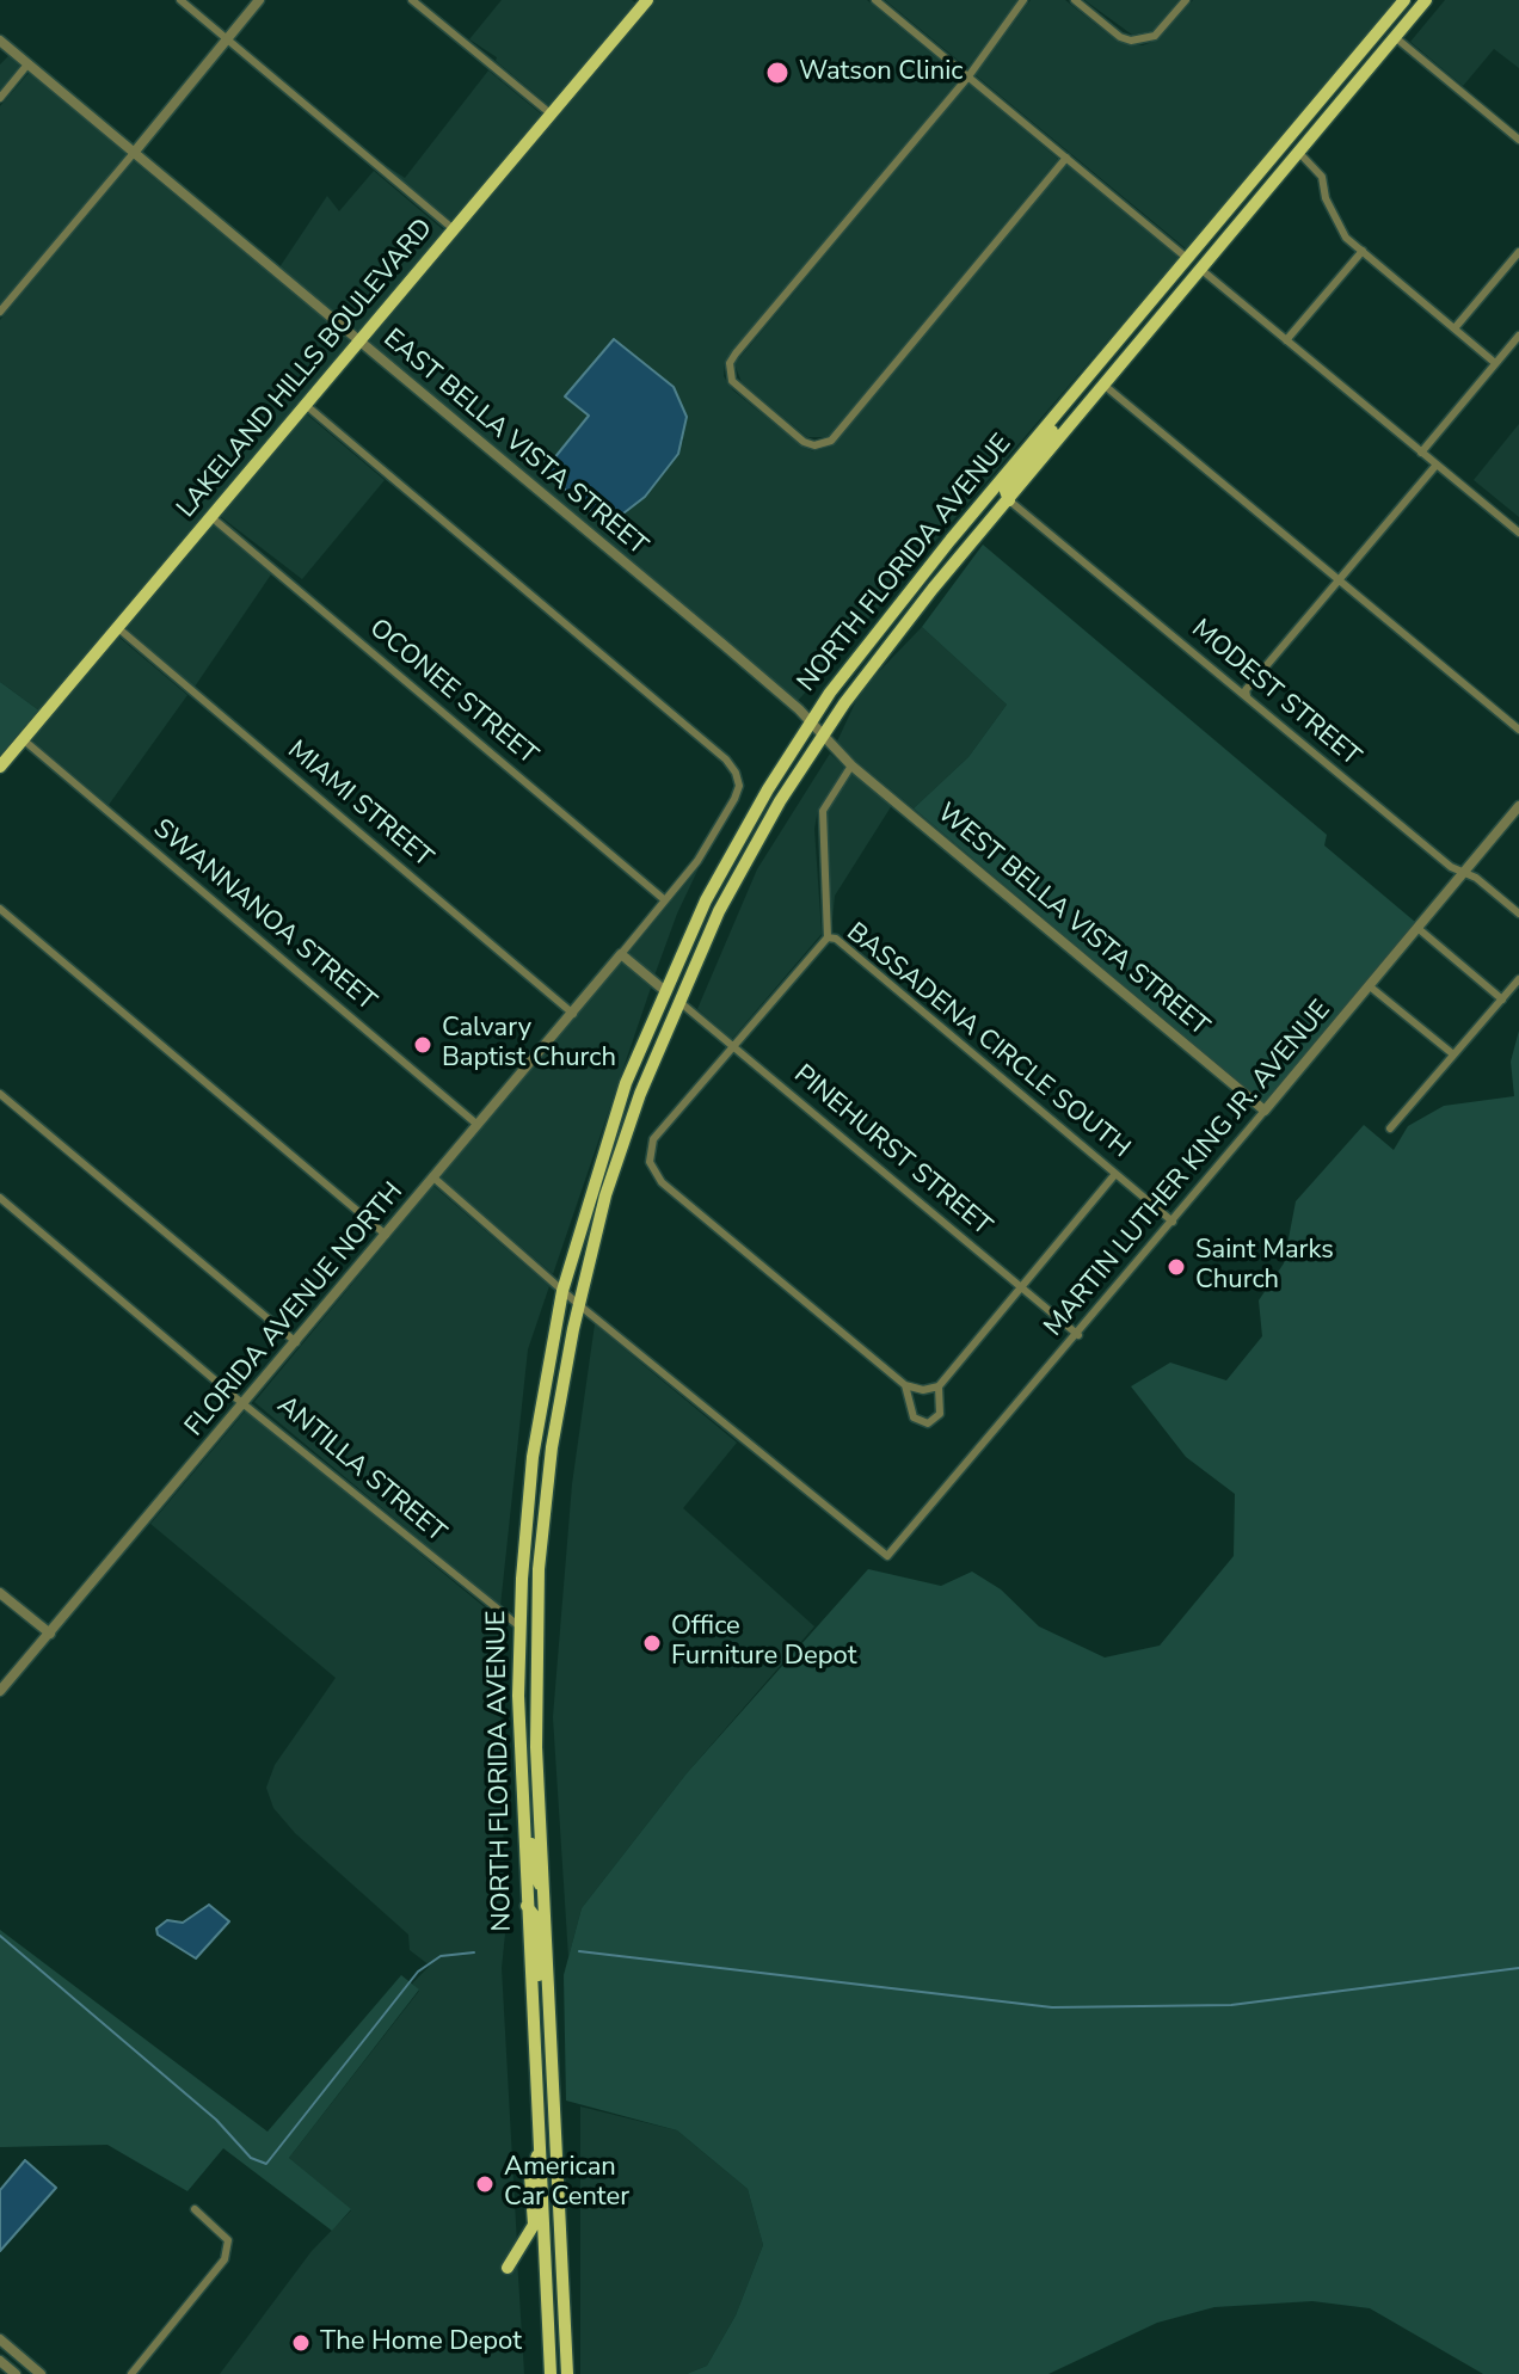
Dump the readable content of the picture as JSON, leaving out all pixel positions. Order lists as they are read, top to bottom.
{
  "streets": {
    "main road": ["LAKELAND HILLS BOULEVARD", "NORTH FLORIDA AVENUE"],
    "street": [
      "EAST BELLA VISTA STREET",
      "OCONEE STREET",
      "MODEST STREET",
      "MIAMI STREET",
      "SWANNANOA STREET",
      "WEST BELLA VISTA STREET",
      "BASSADENA CIRCLE SOUTH",
      "PINEHURST STREET",
      "MARTIN LUTHER KING JR. AVENUE",
      "FLORIDA AVENUE NORTH",
      "ANTILLA STREET"
    ]
  },
  "crossings": [
    ["LAKELAND HILLS BOULEVARD", "EAST BELLA VISTA STREET"],
    ["LAKELAND HILLS BOULEVARD", "OCONEE STREET"],
    ["LAKELAND HILLS BOULEVARD", "MIAMI STREET"],
    ["LAKELAND HILLS BOULEVARD", "SWANNANOA STREET"],
    ["EAST BELLA VISTA STREET", "NORTH FLORIDA AVENUE"],
    ["EAST BELLA VISTA STREET", "WEST BELLA VISTA STREET"],
    ["NORTH FLORIDA AVENUE", "MODEST STREET"],
    ["NORTH FLORIDA AVENUE", "WEST BELLA VISTA STREET"],
    ["NORTH FLORIDA AVENUE", "PINEHURST STREET"],
    ["NORTH FLORIDA AVENUE", "MARTIN LUTHER KING JR. AVENUE"],
    ["NORTH FLORIDA AVENUE", "ANTILLA STREET"],
    ["MODEST STREET", "MARTIN LUTHER KING JR. AVENUE"],
    ["MIAMI STREET", "FLORIDA AVENUE NORTH"],
    ["SWANNANOA STREET", "FLORIDA AVENUE NORTH"],
    ["WEST BELLA VISTA STREET", "BASSADENA CIRCLE SOUTH"],
    ["WEST BELLA VISTA STREET", "MARTIN LUTHER KING JR. AVENUE"],
    ["BASSADENA CIRCLE SOUTH", "MARTIN LUTHER KING JR. AVENUE"],
    ["PINEHURST STREET", "MARTIN LUTHER KING JR. AVENUE"],
    ["FLORIDA AVENUE NORTH", "ANTILLA STREET"]
  ],
  "places": [
    "Watson Clinic",
    "Calvary Baptist Church",
    "Saint Marks Church",
    "Office Furniture Depot",
    "American Car Center",
    "The Home Depot"
  ]
}
